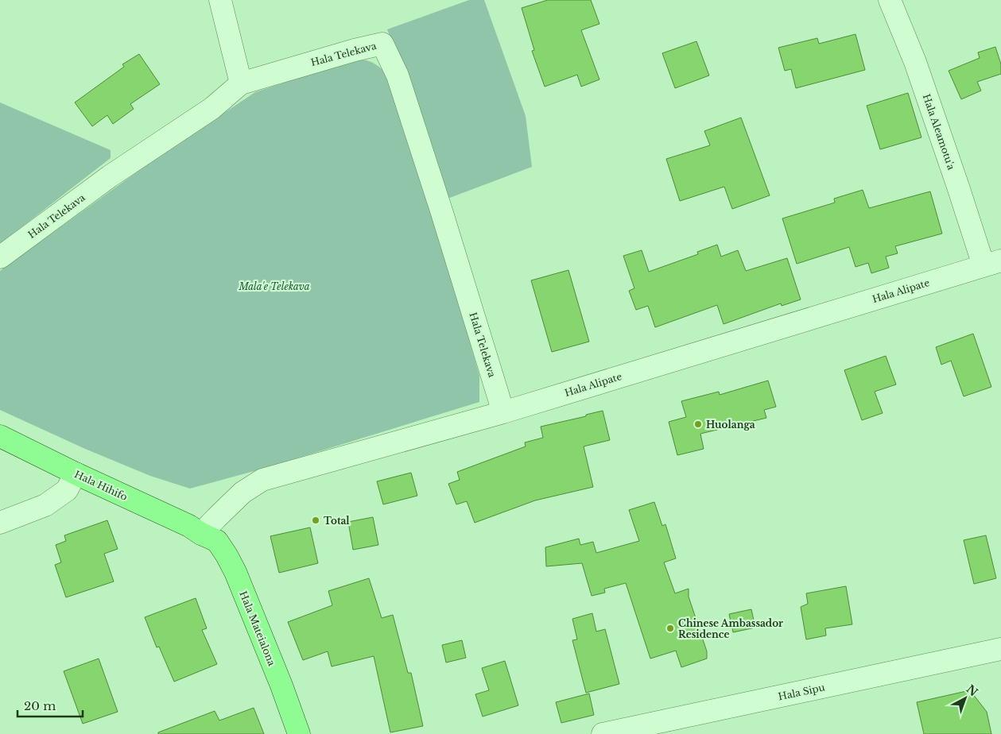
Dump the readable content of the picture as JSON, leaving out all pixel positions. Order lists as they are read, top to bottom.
{
  "streets": {
    "main road": ["Hala Hihifo", "Hala Mateialona"],
    "street": [
      "Hala Telekava",
      "Hala Aleamotu'a",
      "Hala Alipate",
      "Hala Sipu"
    ]
  },
  "crossings": [
    ["Hala Telekava", "Hala Alipate"],
    ["Hala Aleamotu'a", "Hala Alipate"],
    ["Hala Alipate", "Hala Hihifo"],
    ["Hala Alipate", "Hala Mateialona"],
    ["Hala Hihifo", "Hala Mateialona"]
  ],
  "parks": ["Mala'e Telekava"],
  "places": ["Huolanga", "Total", "Chinese Ambassador Residence"],
  "scale_bar": "20 m",
  "north": "top right"
}
